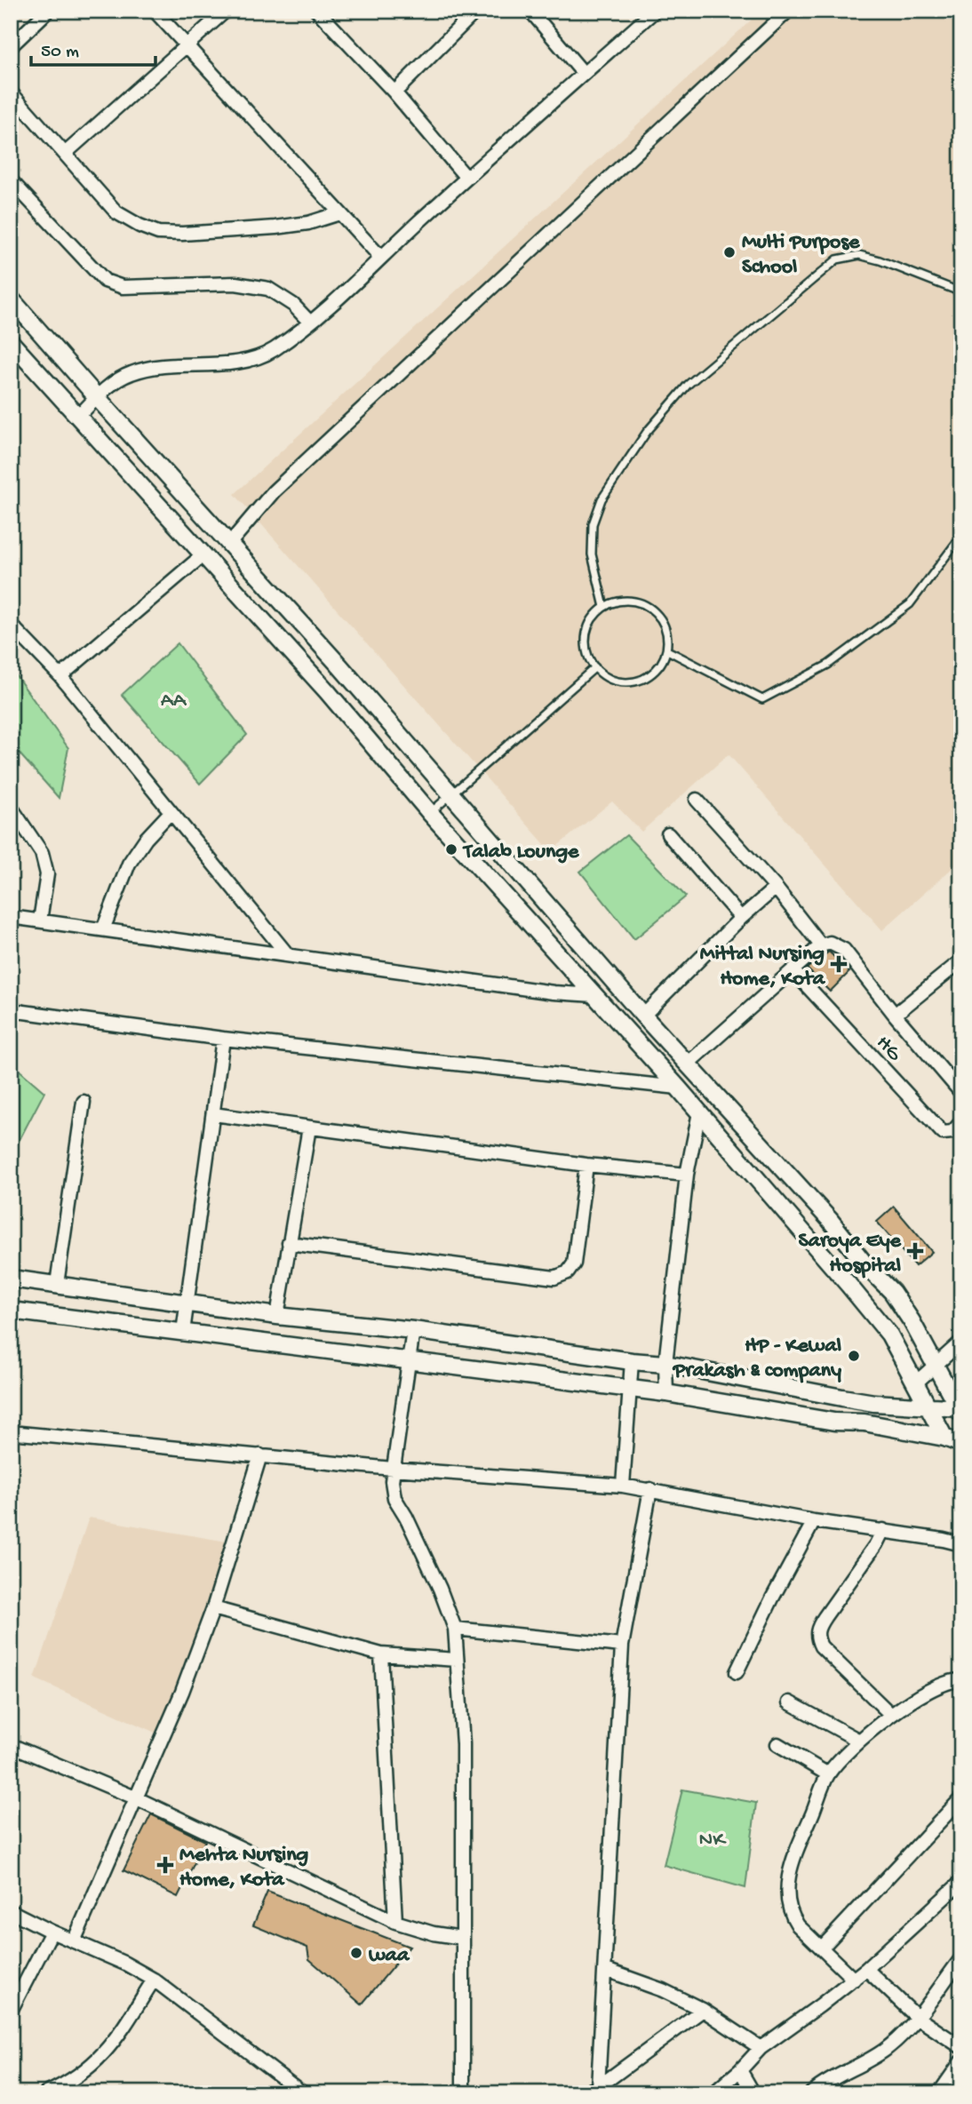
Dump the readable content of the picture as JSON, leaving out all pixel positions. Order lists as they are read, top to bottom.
{
  "streets": {
    "street": ["HG"]
  },
  "parks": ["AA", "NK"],
  "places": {
    "other": [
      "Multi Purpose School",
      "Talab Lounge",
      "HP - Kewal Prakash & company",
      "waa"
    ],
    "health": ["Mittal Nursing Home, Kota", "Saroya Eye Hospital", "Mehta Nursing Home, Kota"]
  },
  "scale_bar": "50 m"
}
